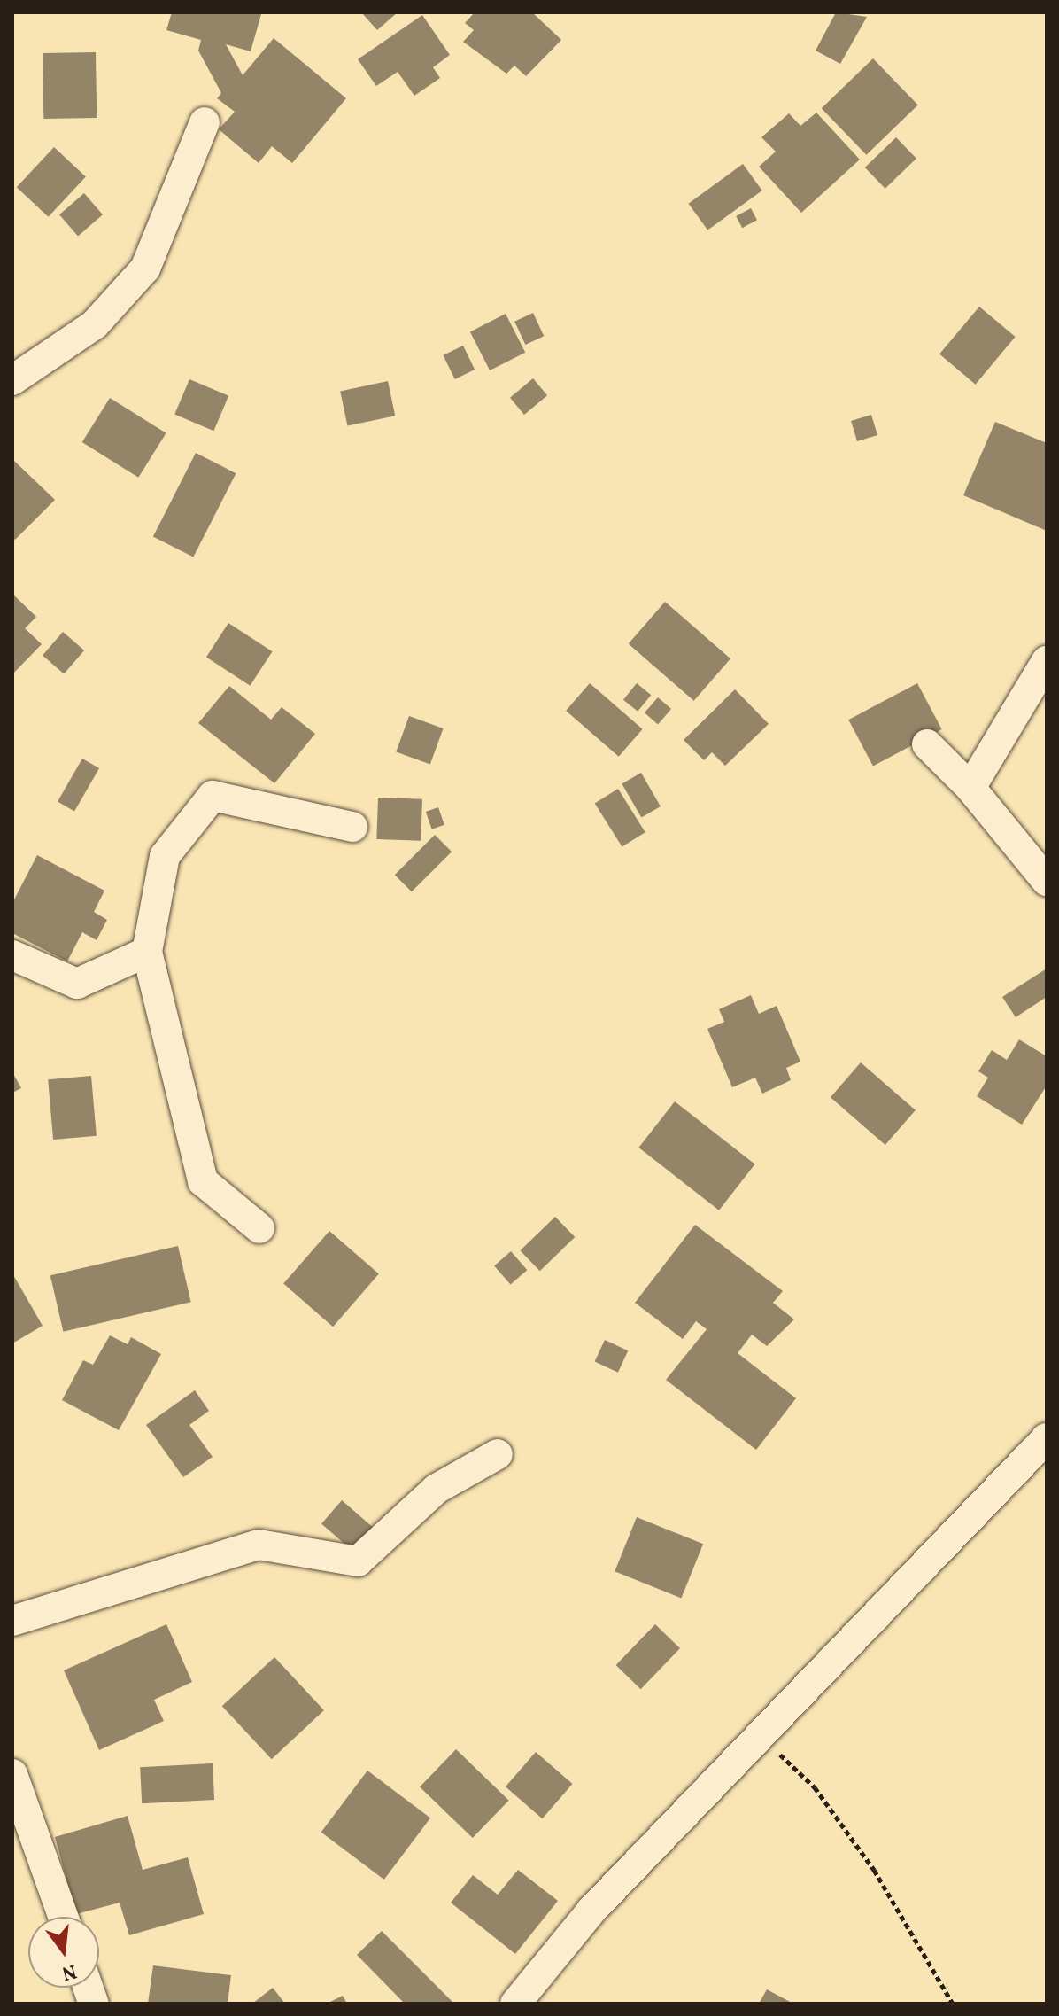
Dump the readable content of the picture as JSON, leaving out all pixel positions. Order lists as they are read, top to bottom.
{
  "north": "bottom"
}
